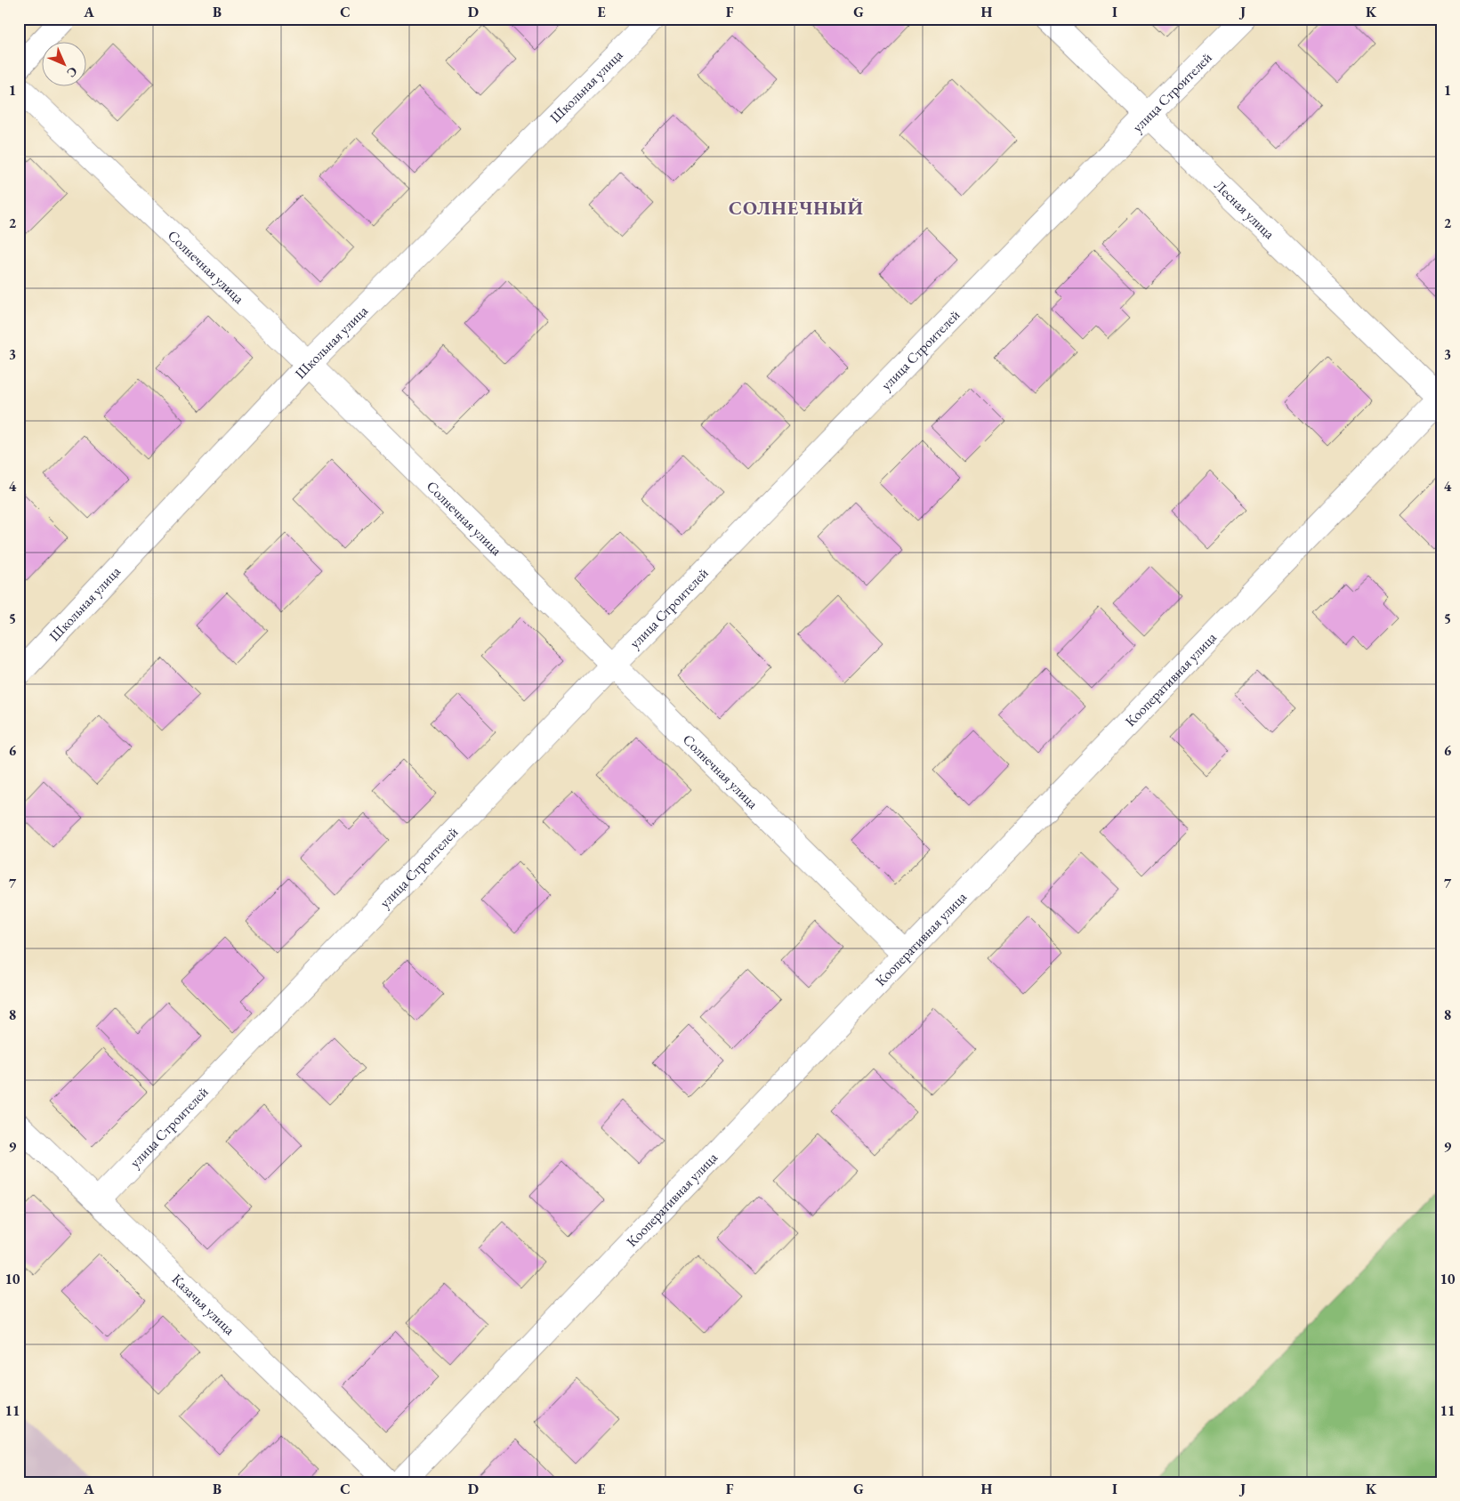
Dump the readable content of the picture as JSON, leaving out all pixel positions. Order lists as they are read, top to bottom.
{
  "streets": {
    "street": [
      "Школьная улица",
      "улица Строителей",
      "Лесная улица",
      "Солнечная улица",
      "Кооперативная улица",
      "Казачья улица"
    ]
  },
  "crossings": [
    ["Школьная улица", "Солнечная улица"],
    ["улица Строителей", "Лесная улица"],
    ["улица Строителей", "Солнечная улица"],
    ["улица Строителей", "Казачья улица"],
    ["Лесная улица", "Кооперативная улица"],
    ["Солнечная улица", "Кооперативная улица"]
  ],
  "districts": ["СОЛНЕЧНЫЙ"],
  "north": "bottom right",
  "grid": {
    "columns": [
      "A",
      "B",
      "C",
      "D",
      "E",
      "F",
      "G",
      "H",
      "I",
      "J",
      "K"
    ],
    "rows": [
      "1",
      "2",
      "3",
      "4",
      "5",
      "6",
      "7",
      "8",
      "9",
      "10",
      "11"
    ]
  }
}
